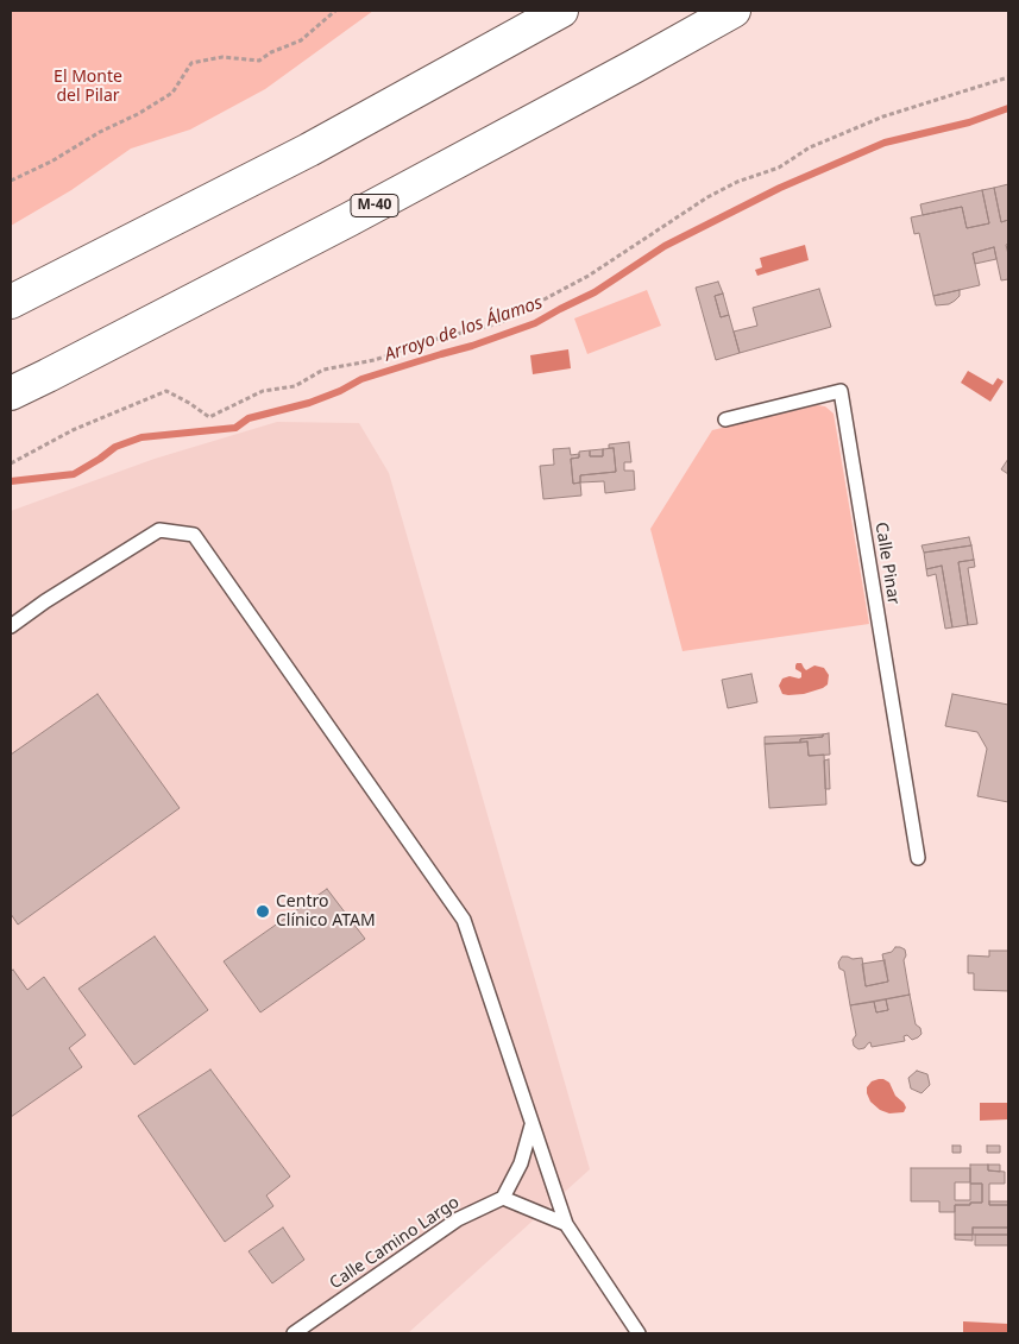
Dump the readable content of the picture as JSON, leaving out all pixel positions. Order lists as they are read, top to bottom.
{
  "streets": {
    "highway": ["M-40"],
    "lane": ["Calle Pinar", "Calle Camino Largo"]
  },
  "water": ["Arroyo de los Álamos"],
  "parks": ["El Monte del Pilar"],
  "places": ["Centro Clínico ATAM"]
}
